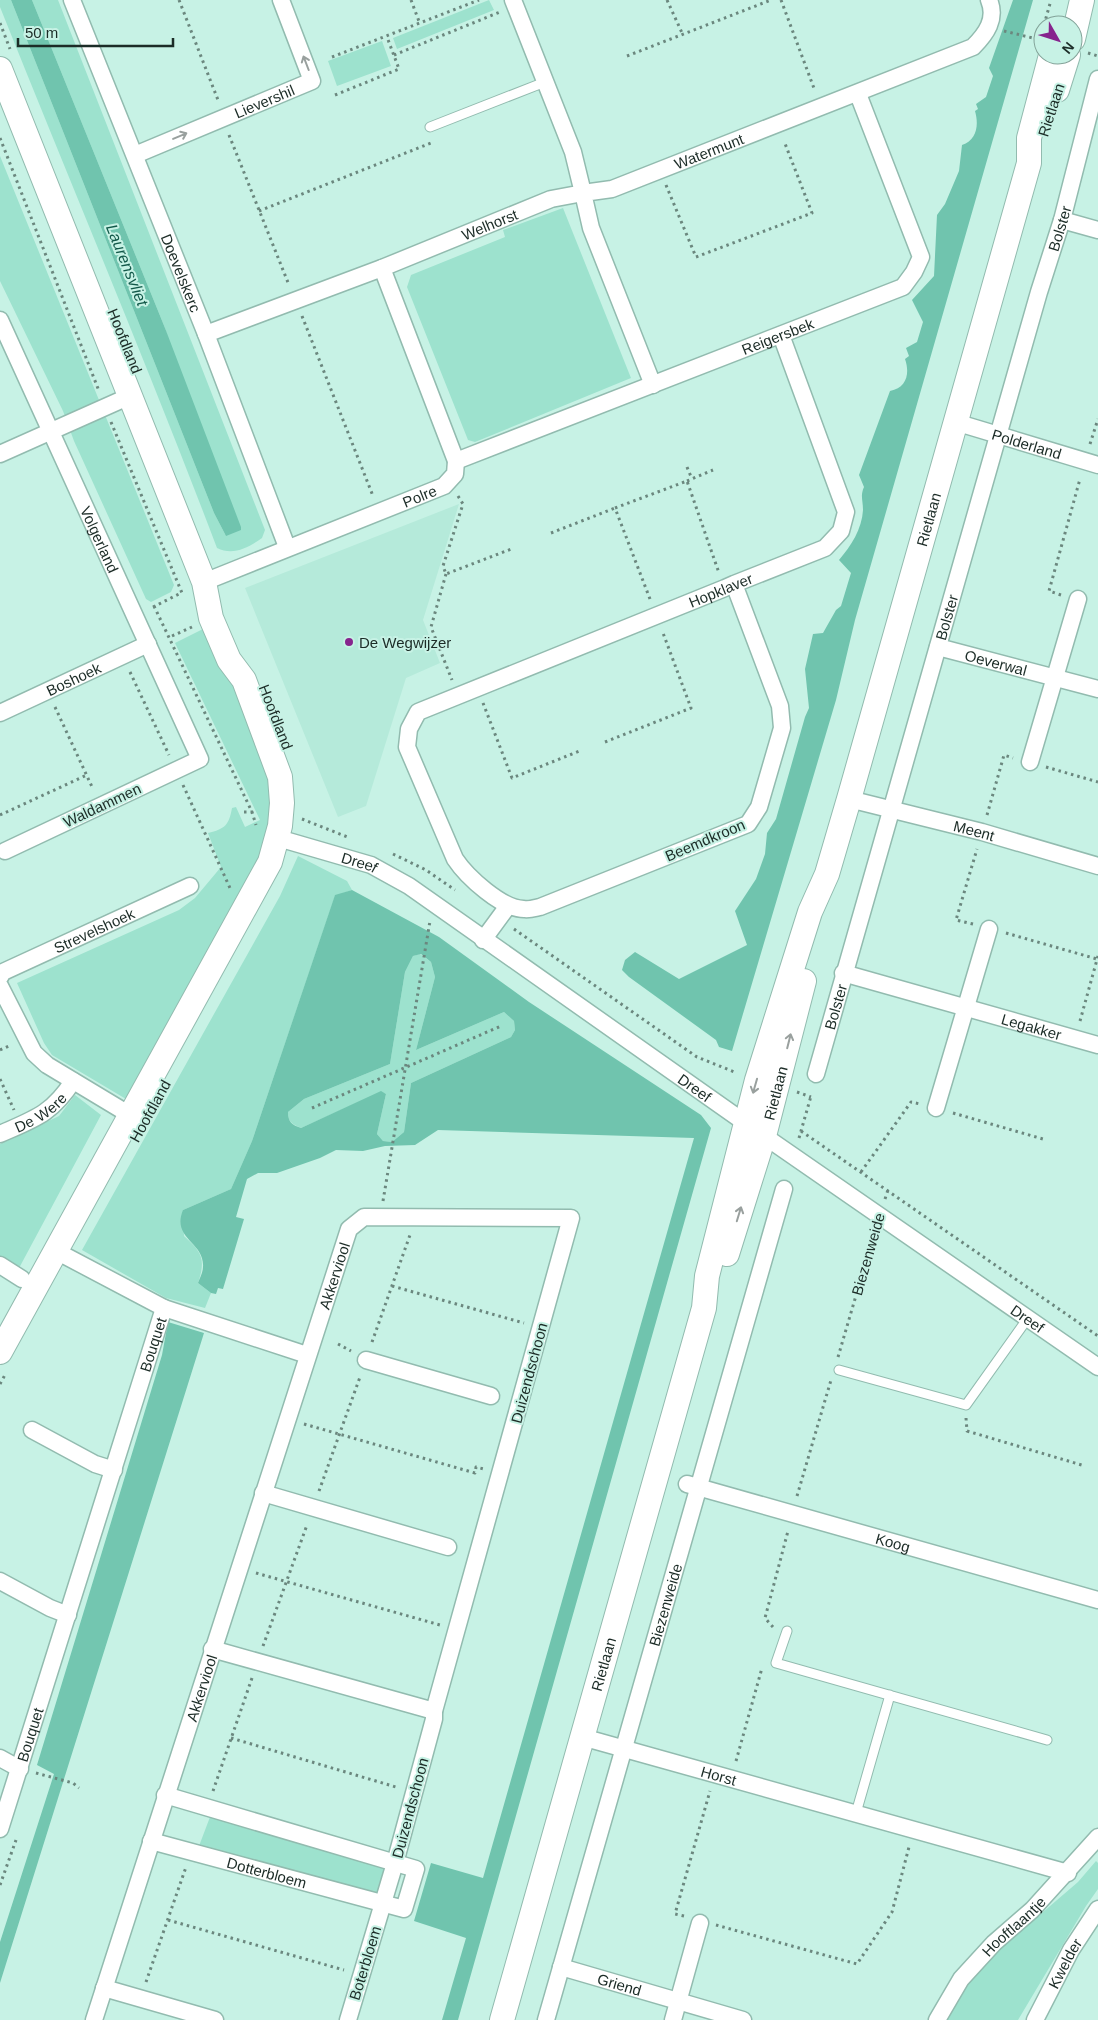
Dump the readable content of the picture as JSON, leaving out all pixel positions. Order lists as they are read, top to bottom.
{
  "streets": {
    "street": [
      "Lievershil",
      "Rietlaan",
      "Watermunt",
      "Welhorst",
      "Bolster",
      "Doevelskerc",
      "Reigersbek",
      "Hoofdland",
      "Polderland",
      "Polre",
      "Volgerland",
      "Hopklaver",
      "Oeverwal",
      "Boshoek",
      "Waldammen",
      "Meent",
      "Beemdkroon",
      "Dreef",
      "Strevelshoek",
      "Legakker",
      "De Were",
      "Biezenweide",
      "Akkerviool",
      "Bouquet",
      "Duizendschoon",
      "Koog",
      "Horst",
      "Dotterbloem",
      "Hooftlaantje",
      "Boterbloem",
      "Kwelder",
      "Griend"
    ]
  },
  "crossings": [
    ["Lievershil", "Doevelskerc"],
    ["Rietlaan", "Polderland"],
    ["Rietlaan", "Meent"],
    ["Rietlaan", "Dreef"],
    ["Rietlaan", "Horst"],
    ["Watermunt", "Welhorst"],
    ["Watermunt", "Reigersbek"],
    ["Welhorst", "Doevelskerc"],
    ["Bolster", "Polderland"],
    ["Bolster", "Oeverwal"],
    ["Bolster", "Meent"],
    ["Bolster", "Legakker"],
    ["Doevelskerc", "Polre"],
    ["Reigersbek", "Polre"],
    ["Reigersbek", "Hopklaver"],
    ["Hoofdland", "Polre"],
    ["Hoofdland", "Dreef"],
    ["Hoofdland", "Bouquet"],
    ["Volgerland", "Boshoek"],
    ["Volgerland", "Waldammen"],
    ["Hopklaver", "Beemdkroon"],
    ["Hopklaver", "Dreef"],
    ["Beemdkroon", "Dreef"],
    ["Dreef", "Biezenweide"],
    ["Biezenweide", "Koog"],
    ["Biezenweide", "Horst"],
    ["Biezenweide", "Griend"],
    ["Akkerviool", "Duizendschoon"],
    ["Akkerviool", "Dotterbloem"],
    ["Duizendschoon", "Dotterbloem"],
    ["Duizendschoon", "Boterbloem"],
    ["Horst", "Hooftlaantje"],
    ["Dotterbloem", "Boterbloem"]
  ],
  "water": ["Laurensvliet"],
  "places": ["De Wegwijzer"],
  "scale_bar": "50 m",
  "north": "bottom right"
}
